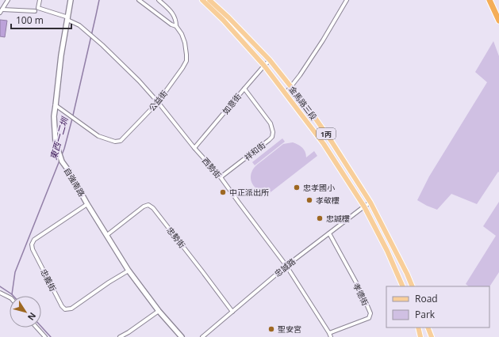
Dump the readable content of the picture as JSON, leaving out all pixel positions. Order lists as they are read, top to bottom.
{
  "streets": {
    "main road": ["金馬路三段", "1丙"],
    "street": [
      "公益街",
      "如意街",
      "祥和街",
      "西勢街",
      "自強南路",
      "忠勢街",
      "忠誠路",
      "忠義街",
      "孝德街"
    ]
  },
  "crossings": [
    ["公益街", "西勢街"],
    ["公益街", "自強南路"],
    ["金馬路三段", "如意街"],
    ["金馬路三段", "忠誠路"],
    ["如意街", "祥和街"],
    ["如意街", "西勢街"],
    ["祥和街", "西勢街"],
    ["西勢街", "自強南路"],
    ["西勢街", "忠誠路"],
    ["西勢街", "孝德街"],
    ["自強南路", "忠勢街"],
    ["自強南路", "忠義街"],
    ["忠勢街", "忠誠路"],
    ["忠誠路", "孝德街"]
  ],
  "water": ["東西一二圳"],
  "places": [
    "忠孝國小",
    "中正派出所",
    "孝敬樓",
    "忠誠樓",
    "聖安宮"
  ],
  "legend": ["Road", "Park"],
  "scale_bar": "100 m",
  "north": "bottom right"
}
